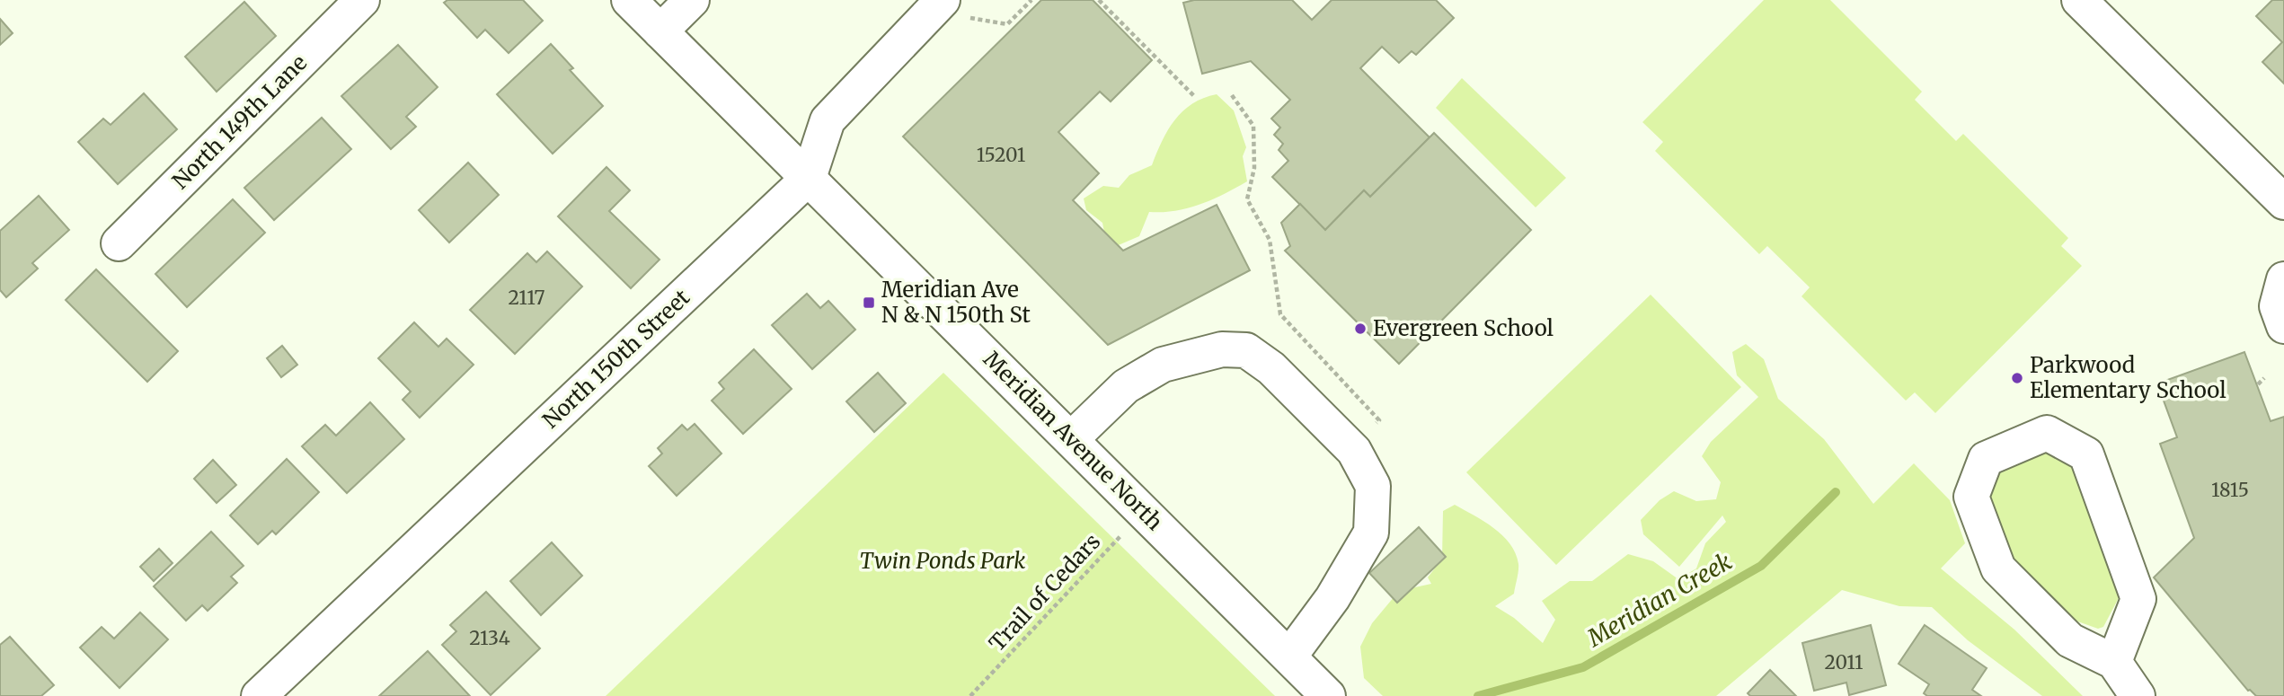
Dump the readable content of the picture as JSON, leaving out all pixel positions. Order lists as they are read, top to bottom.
{
  "streets": {
    "street": ["North 149th Lane", "North 150th Street", "Meridian Avenue North"],
    "path": ["Trail of Cedars"]
  },
  "crossings": [
    ["North 150th Street", "Meridian Avenue North"],
    ["Meridian Avenue North", "Trail of Cedars"]
  ],
  "water": ["Meridian Creek"],
  "parks": ["Twin Ponds Park"],
  "places": {
    "transit": ["Meridian Ave N & N 150th St"],
    "other": ["Evergreen School", "Parkwood Elementary School"]
  },
  "house_numbers": [
    "15201",
    "2117",
    "1815",
    "2134",
    "2011"
  ]
}
